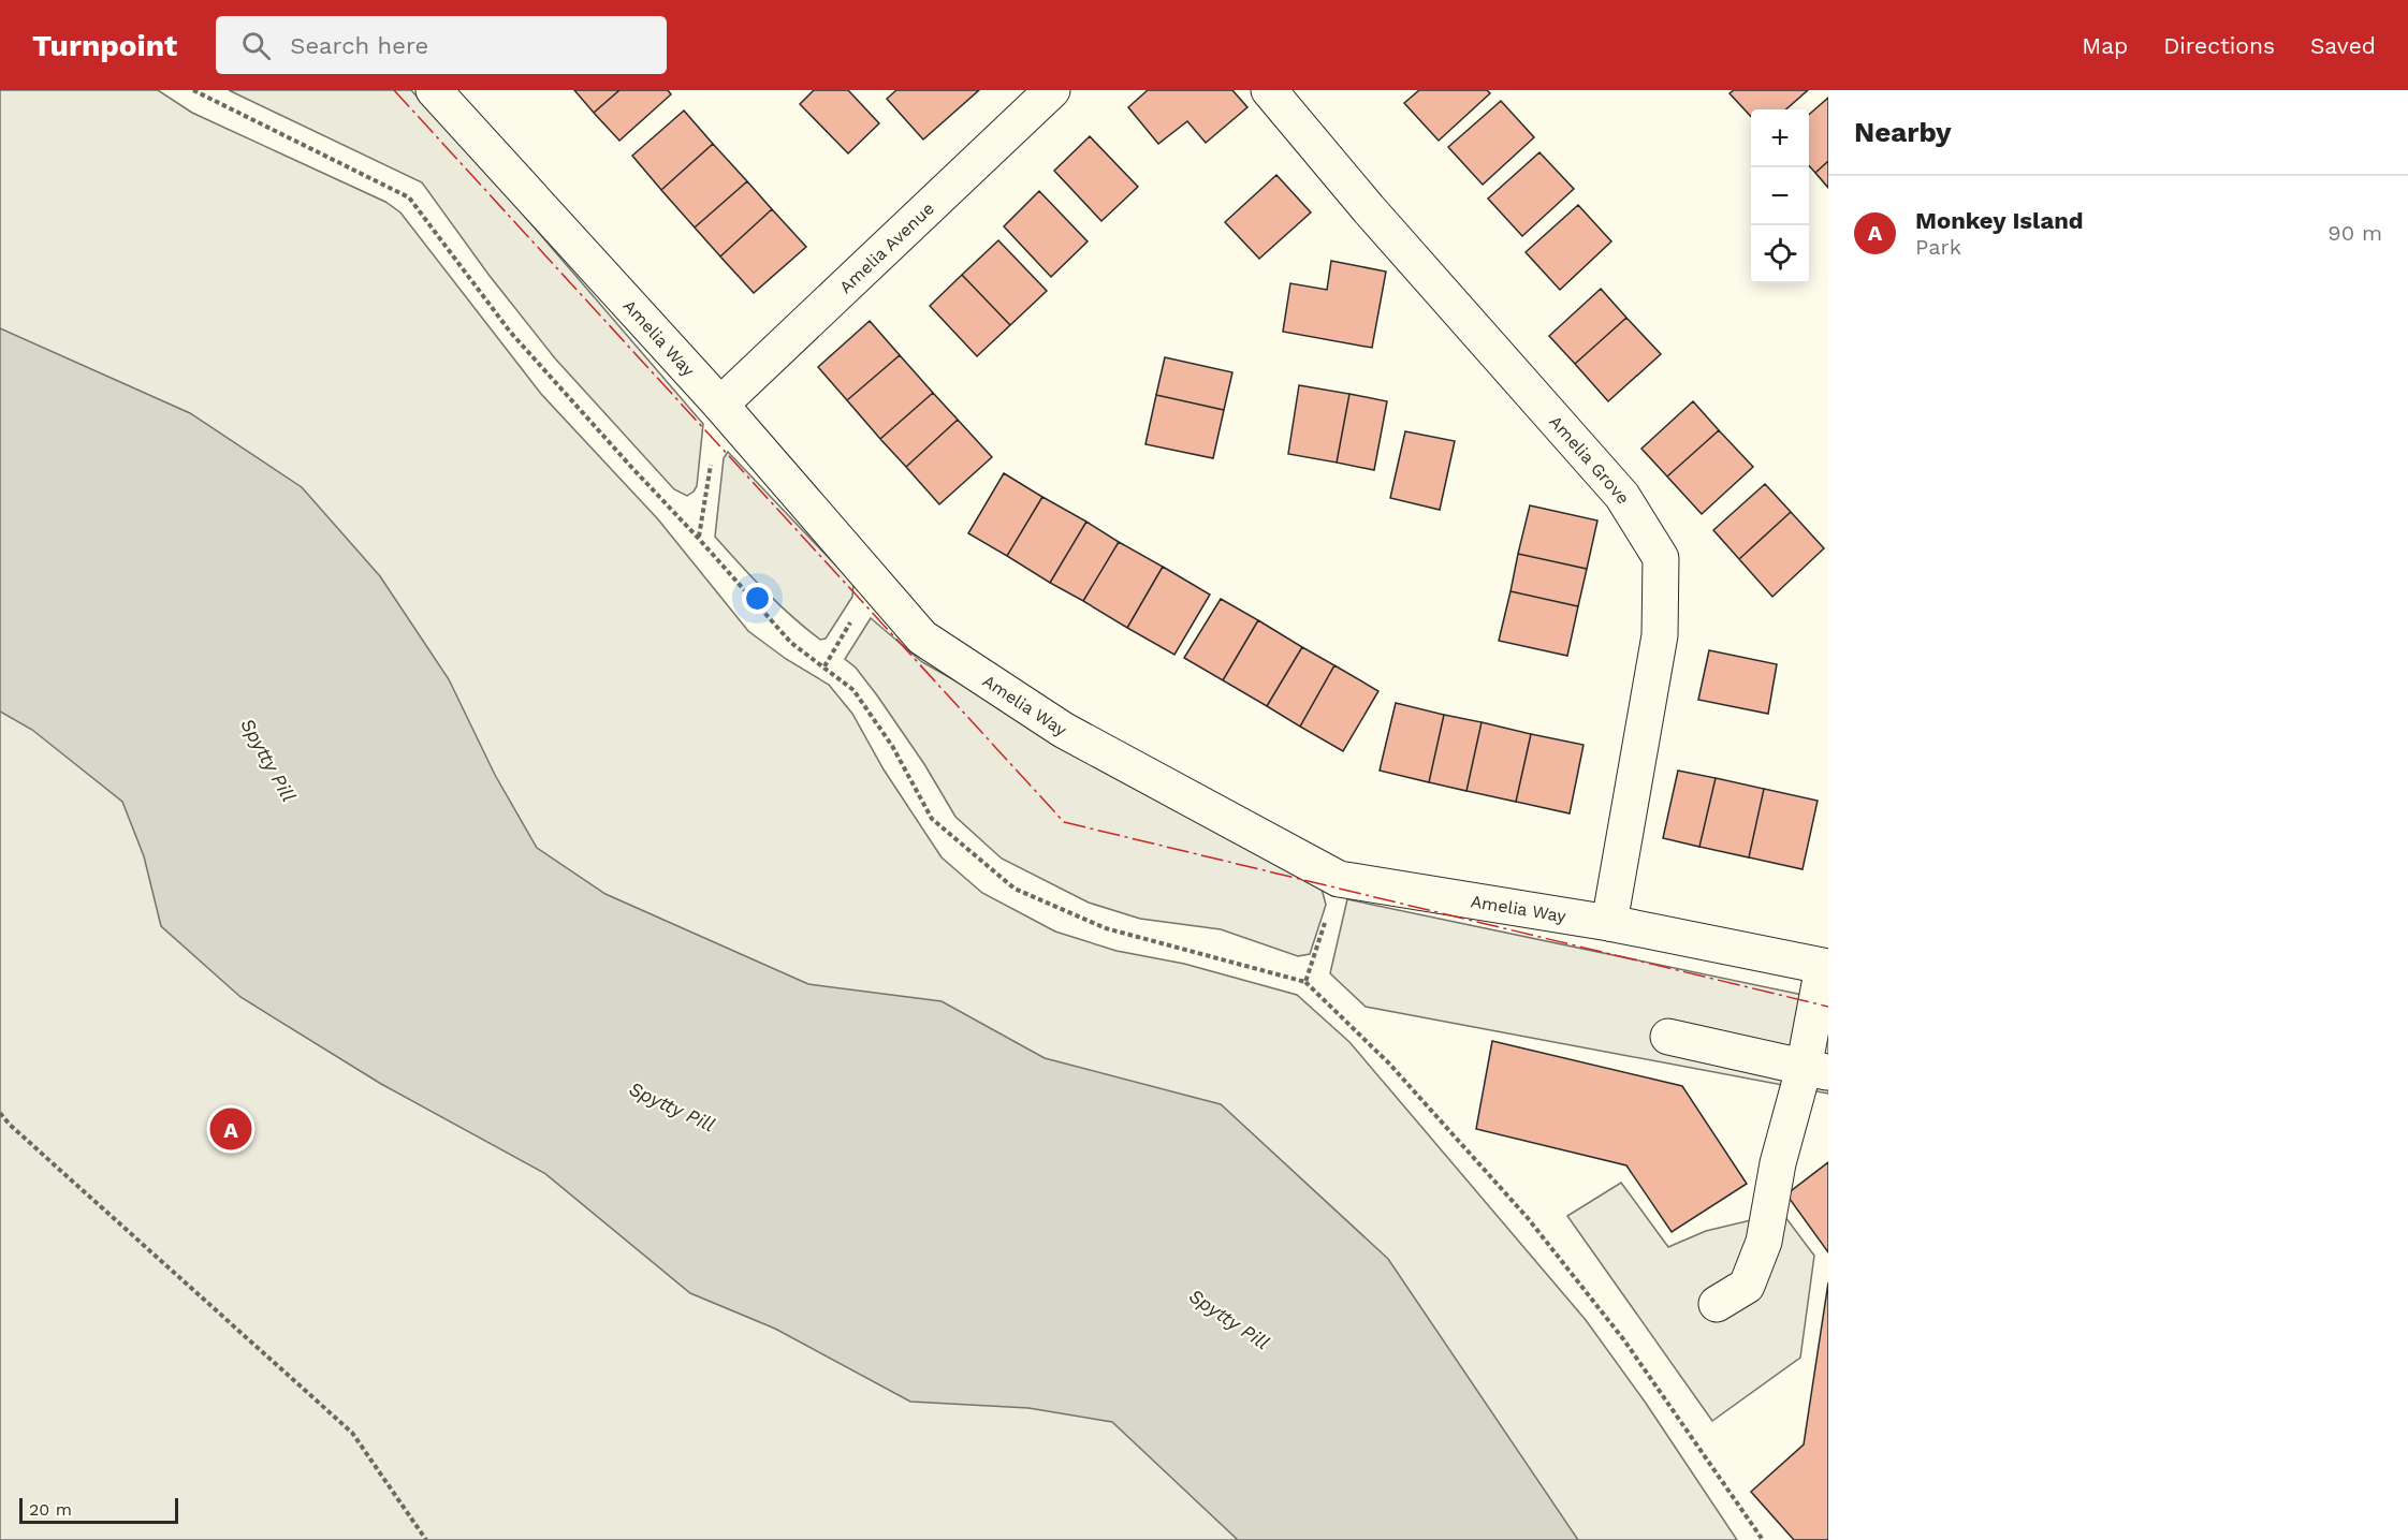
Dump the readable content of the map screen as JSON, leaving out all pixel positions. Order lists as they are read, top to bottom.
{
  "streets": {
    "street": ["Amelia Avenue", "Amelia Way", "Amelia Grove"]
  },
  "crossings": [
    ["Amelia Avenue", "Amelia Way"],
    ["Amelia Way", "Amelia Grove"]
  ],
  "water": ["Spytty Pill"],
  "scale_bar": "20 m",
  "page": {
    "header": "Turnpoint",
    "search": "Search here",
    "nav": ["Map", "Directions", "Saved"],
    "heading": "Nearby",
    "map_buttons": ["+", "−"],
    "list": [
      {
        "mark": "A",
        "name": "Monkey Island",
        "note": "Park",
        "value": "90 m"
      }
    ],
    "pins": "A",
    "scale": "20 m"
  }
}
